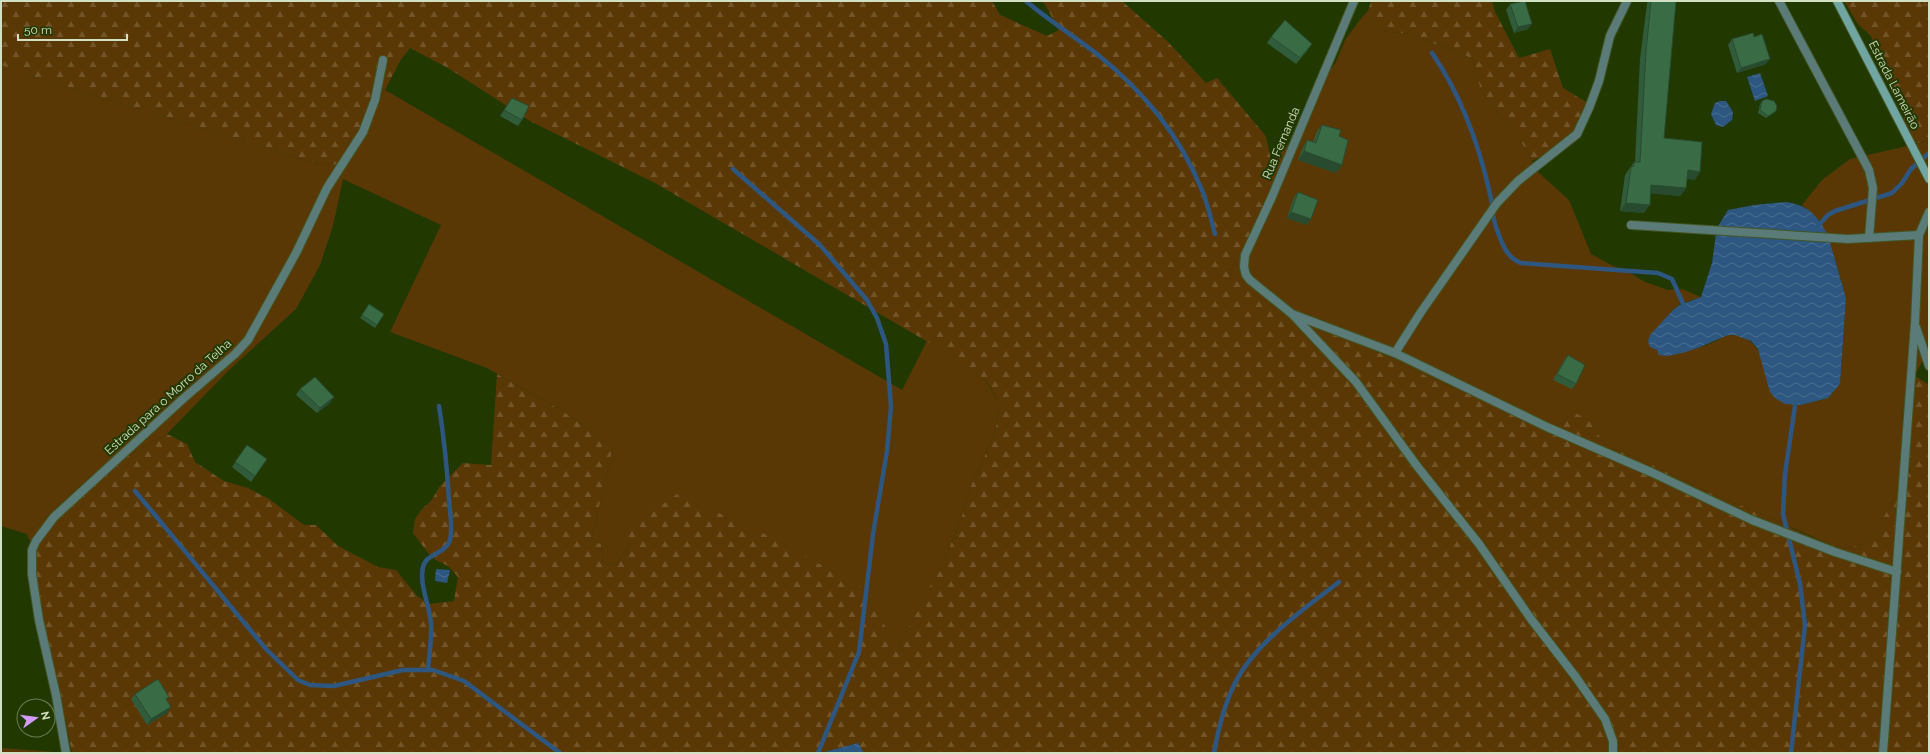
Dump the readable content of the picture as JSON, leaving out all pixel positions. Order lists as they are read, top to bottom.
{
  "streets": {
    "street": ["Estrada Lameirão", "Rua Fernanda", "Estrada para o Morro da Telha"]
  },
  "scale_bar": "50 m",
  "north": "right"
}
